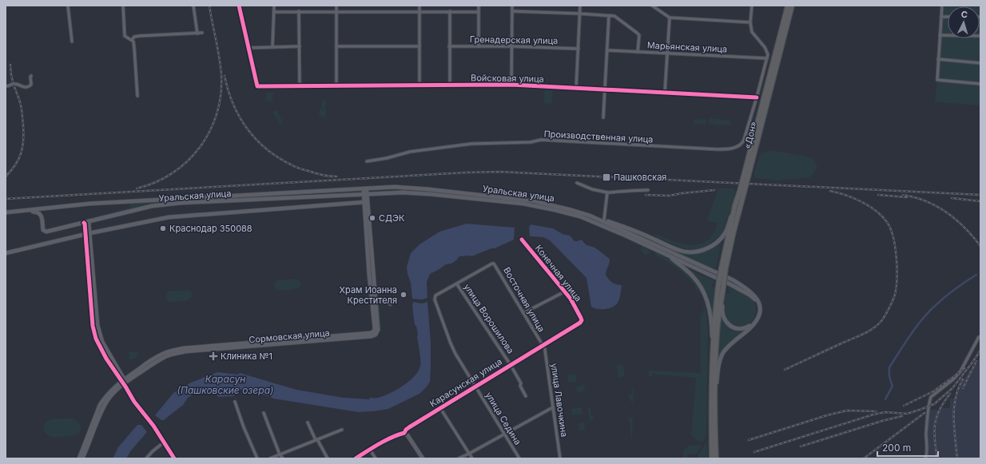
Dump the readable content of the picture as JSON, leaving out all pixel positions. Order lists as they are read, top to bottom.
{
  "streets": {
    "highway": ["«Дон»"],
    "main road": ["Уральская улица", "Сормовская улица", "Карасунская улица"],
    "street": [
      "Гренадерская улица",
      "Марьянская улица",
      "Войсковая улица",
      "Производственная улица",
      "Конечная улица",
      "Восточная улица",
      "улица Ворошилова",
      "улица Лавочкина",
      "улица Седина"
    ]
  },
  "crossings": [
    ["Войсковая улица", "Производственная улица"],
    ["Конечная улица", "Карасунская улица"],
    ["Восточная улица", "улица Ворошилова"],
    ["Восточная улица", "Карасунская улица"],
    ["Восточная улица", "улица Лавочкина"],
    ["Восточная улица", "улица Седина"],
    ["улица Ворошилова", "Карасунская улица"],
    ["улица Ворошилова", "улица Седина"],
    ["Карасунская улица", "улица Лавочкина"],
    ["Карасунская улица", "улица Седина"]
  ],
  "water": ["Карасун (Пашковские озера)"],
  "places": {
    "transit": ["Пашковская"],
    "other": ["СДЭК", "Краснодар 350088", "Храм Иоанна Крестителя"],
    "health": ["Клиника №1"]
  },
  "scale_bar": "200 m",
  "north": "top"
}
